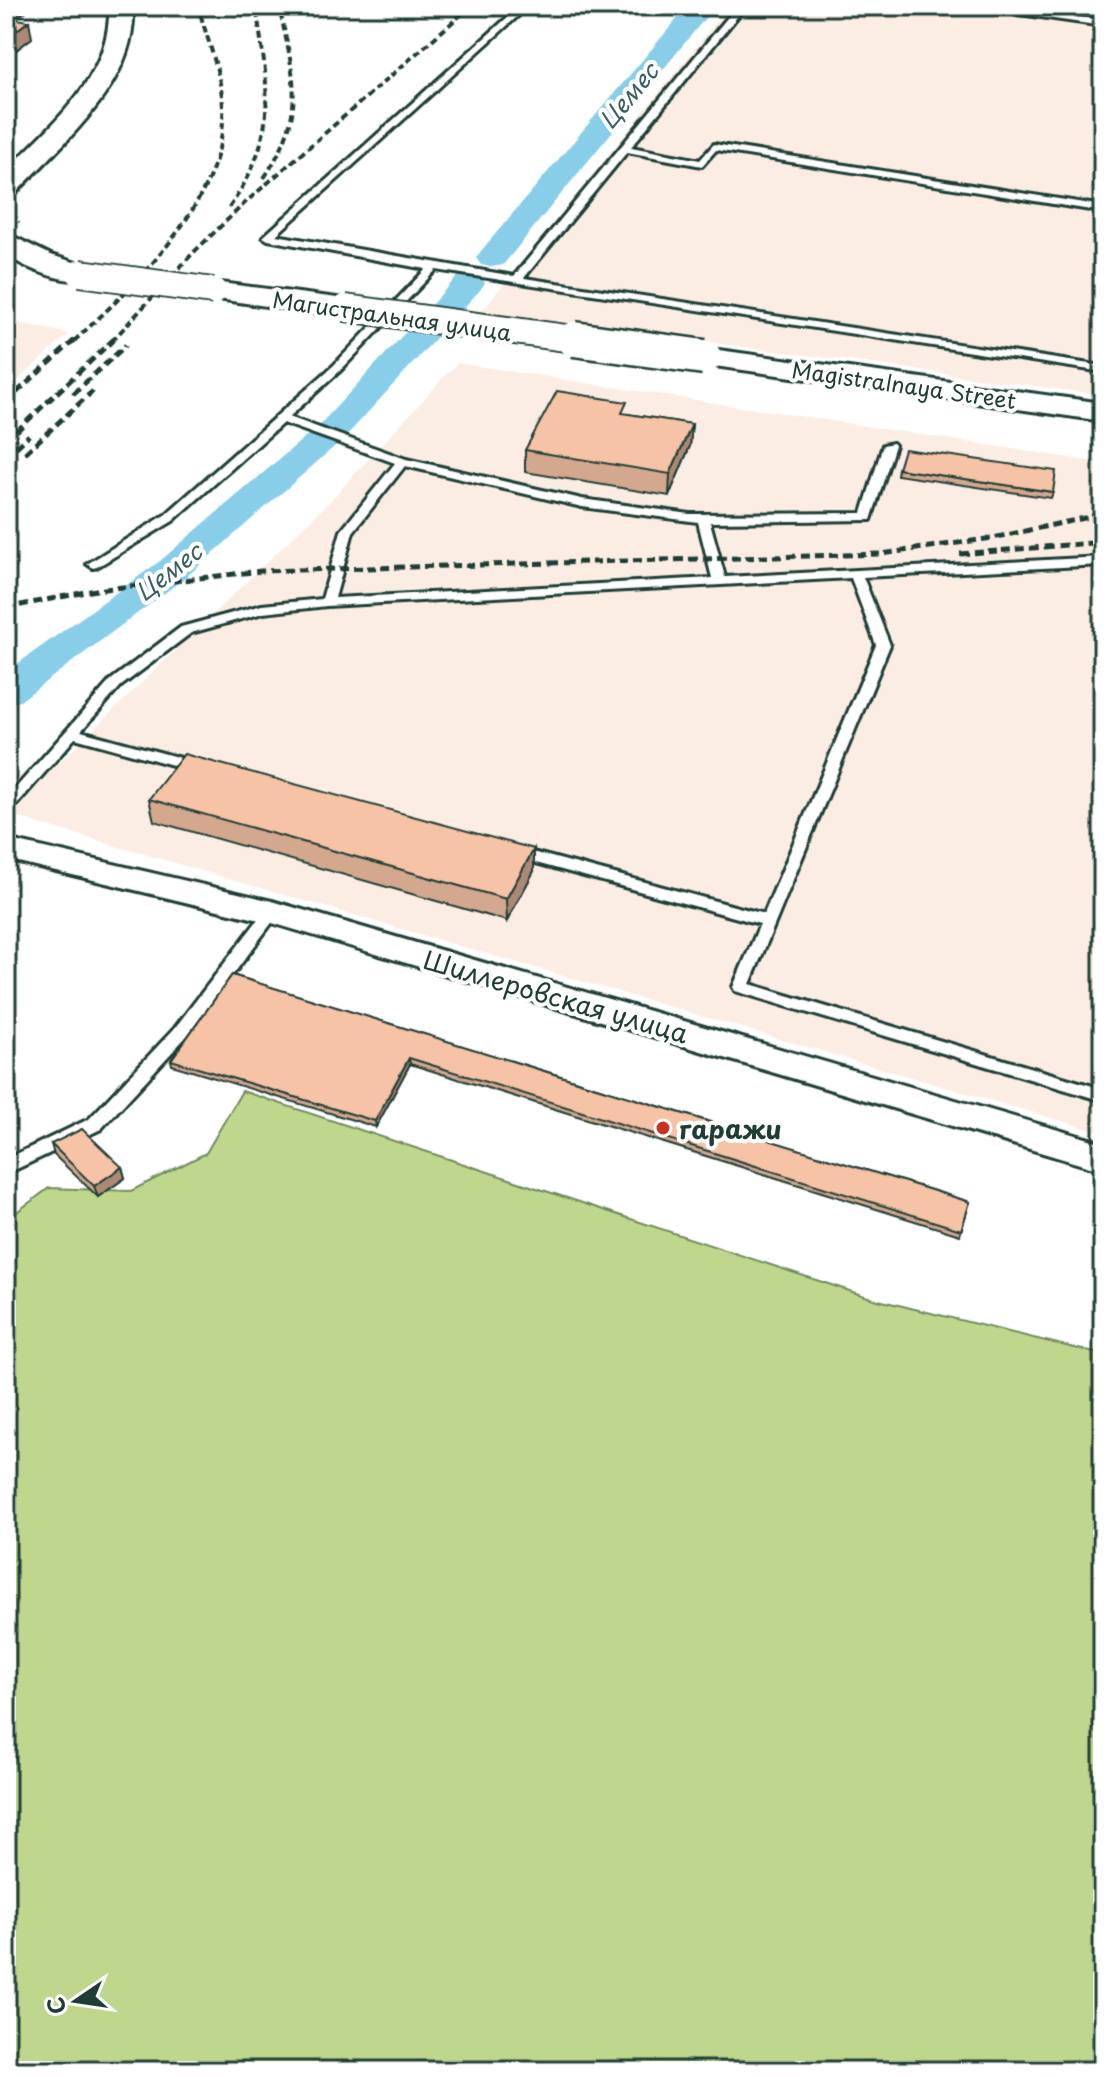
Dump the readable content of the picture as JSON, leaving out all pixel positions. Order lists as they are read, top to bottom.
{
  "streets": {
    "highway": ["Магистральная улица", "Magistralnaya Street"],
    "street": ["Шиллеровская улица"]
  },
  "crossings": [
    ["Магистральная улица", "Magistralnaya Street"]
  ],
  "water": ["Цемес"],
  "places": ["гаражи"],
  "north": "left"
}
